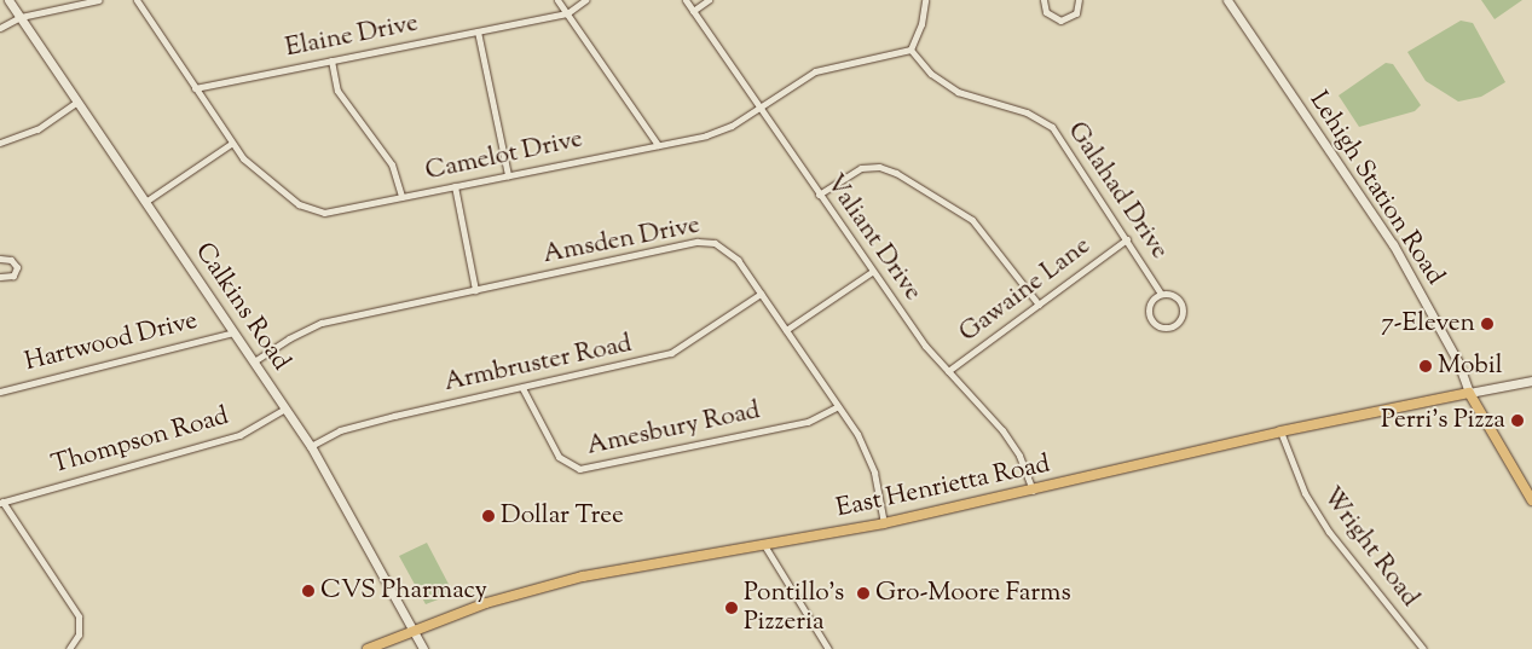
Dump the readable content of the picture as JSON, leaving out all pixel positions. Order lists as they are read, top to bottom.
{
  "streets": {
    "main road": ["Lehigh Station Road", "Calkins Road", "East Henrietta Road"],
    "street": [
      "Elaine Drive",
      "Camelot Drive",
      "Galahad Drive",
      "Valiant Drive",
      "Amsden Drive",
      "Gawaine Lane",
      "Hartwood Drive",
      "Armbruster Road",
      "Amesbury Road",
      "Thompson Road",
      "Wright Road"
    ]
  },
  "crossings": [
    ["Elaine Drive", "Camelot Drive"],
    ["Camelot Drive", "Galahad Drive"],
    ["Camelot Drive", "Valiant Drive"],
    ["Lehigh Station Road", "East Henrietta Road"],
    ["Galahad Drive", "Gawaine Lane"],
    ["Valiant Drive", "Gawaine Lane"],
    ["Valiant Drive", "East Henrietta Road"],
    ["Amsden Drive", "Calkins Road"],
    ["Amsden Drive", "Armbruster Road"],
    ["Amsden Drive", "Amesbury Road"],
    ["Amsden Drive", "East Henrietta Road"],
    ["Calkins Road", "Hartwood Drive"],
    ["Calkins Road", "Armbruster Road"],
    ["Calkins Road", "Thompson Road"],
    ["Calkins Road", "East Henrietta Road"],
    ["Armbruster Road", "Amesbury Road"],
    ["East Henrietta Road", "Wright Road"]
  ],
  "places": [
    "7-Eleven",
    "Mobil",
    "Perri's Pizza",
    "Dollar Tree",
    "CVS Pharmacy",
    "Gro-Moore Farms",
    "Pontillo's Pizzeria"
  ]
}
